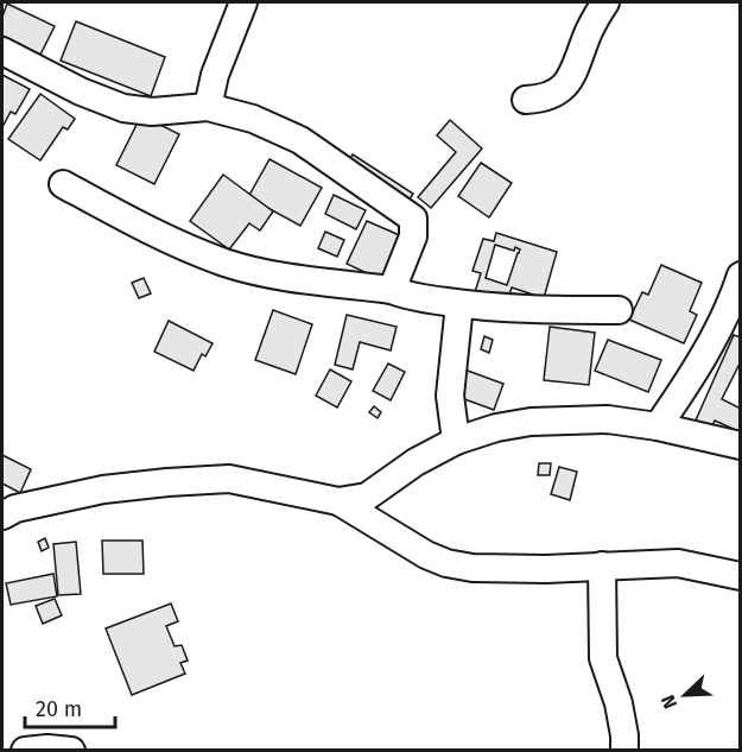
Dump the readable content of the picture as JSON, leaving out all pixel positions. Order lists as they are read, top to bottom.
{
  "scale_bar": "20 m",
  "north": "bottom left"
}
